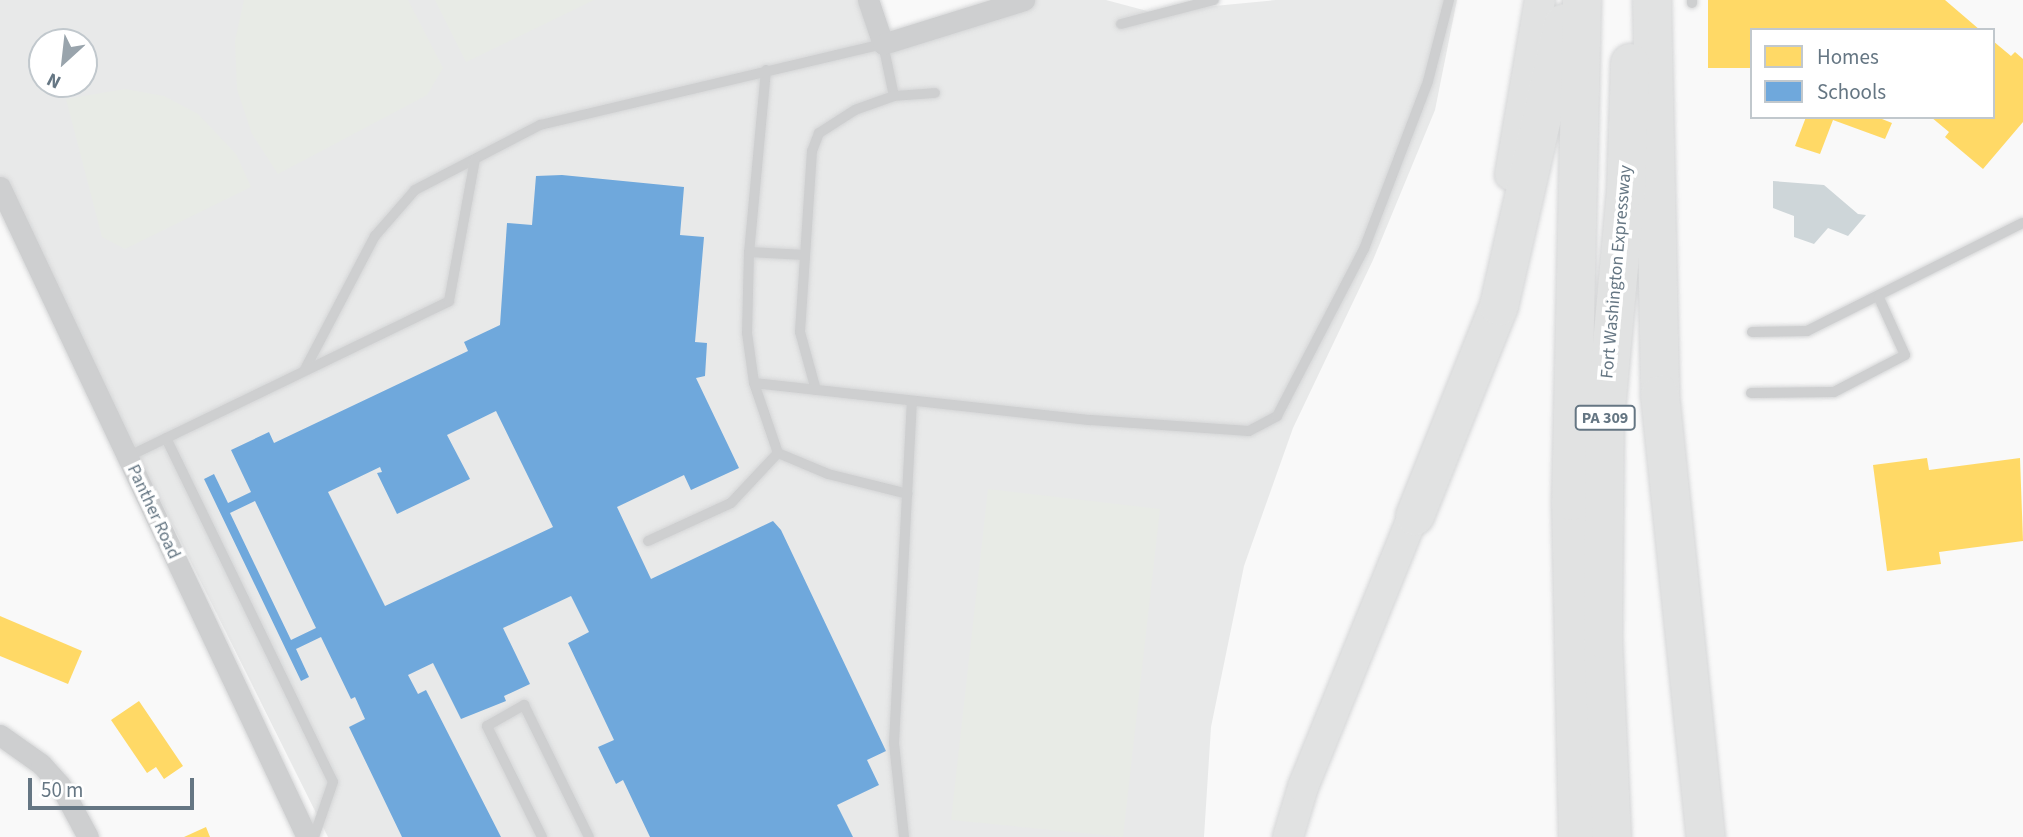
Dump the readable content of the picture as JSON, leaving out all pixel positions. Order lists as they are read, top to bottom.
{
  "streets": {
    "highway": ["Fort Washington Expressway", "PA 309"],
    "street": ["Panther Road"]
  },
  "legend": ["Homes", "Schools"],
  "scale_bar": "50 m",
  "north": "bottom left"
}
